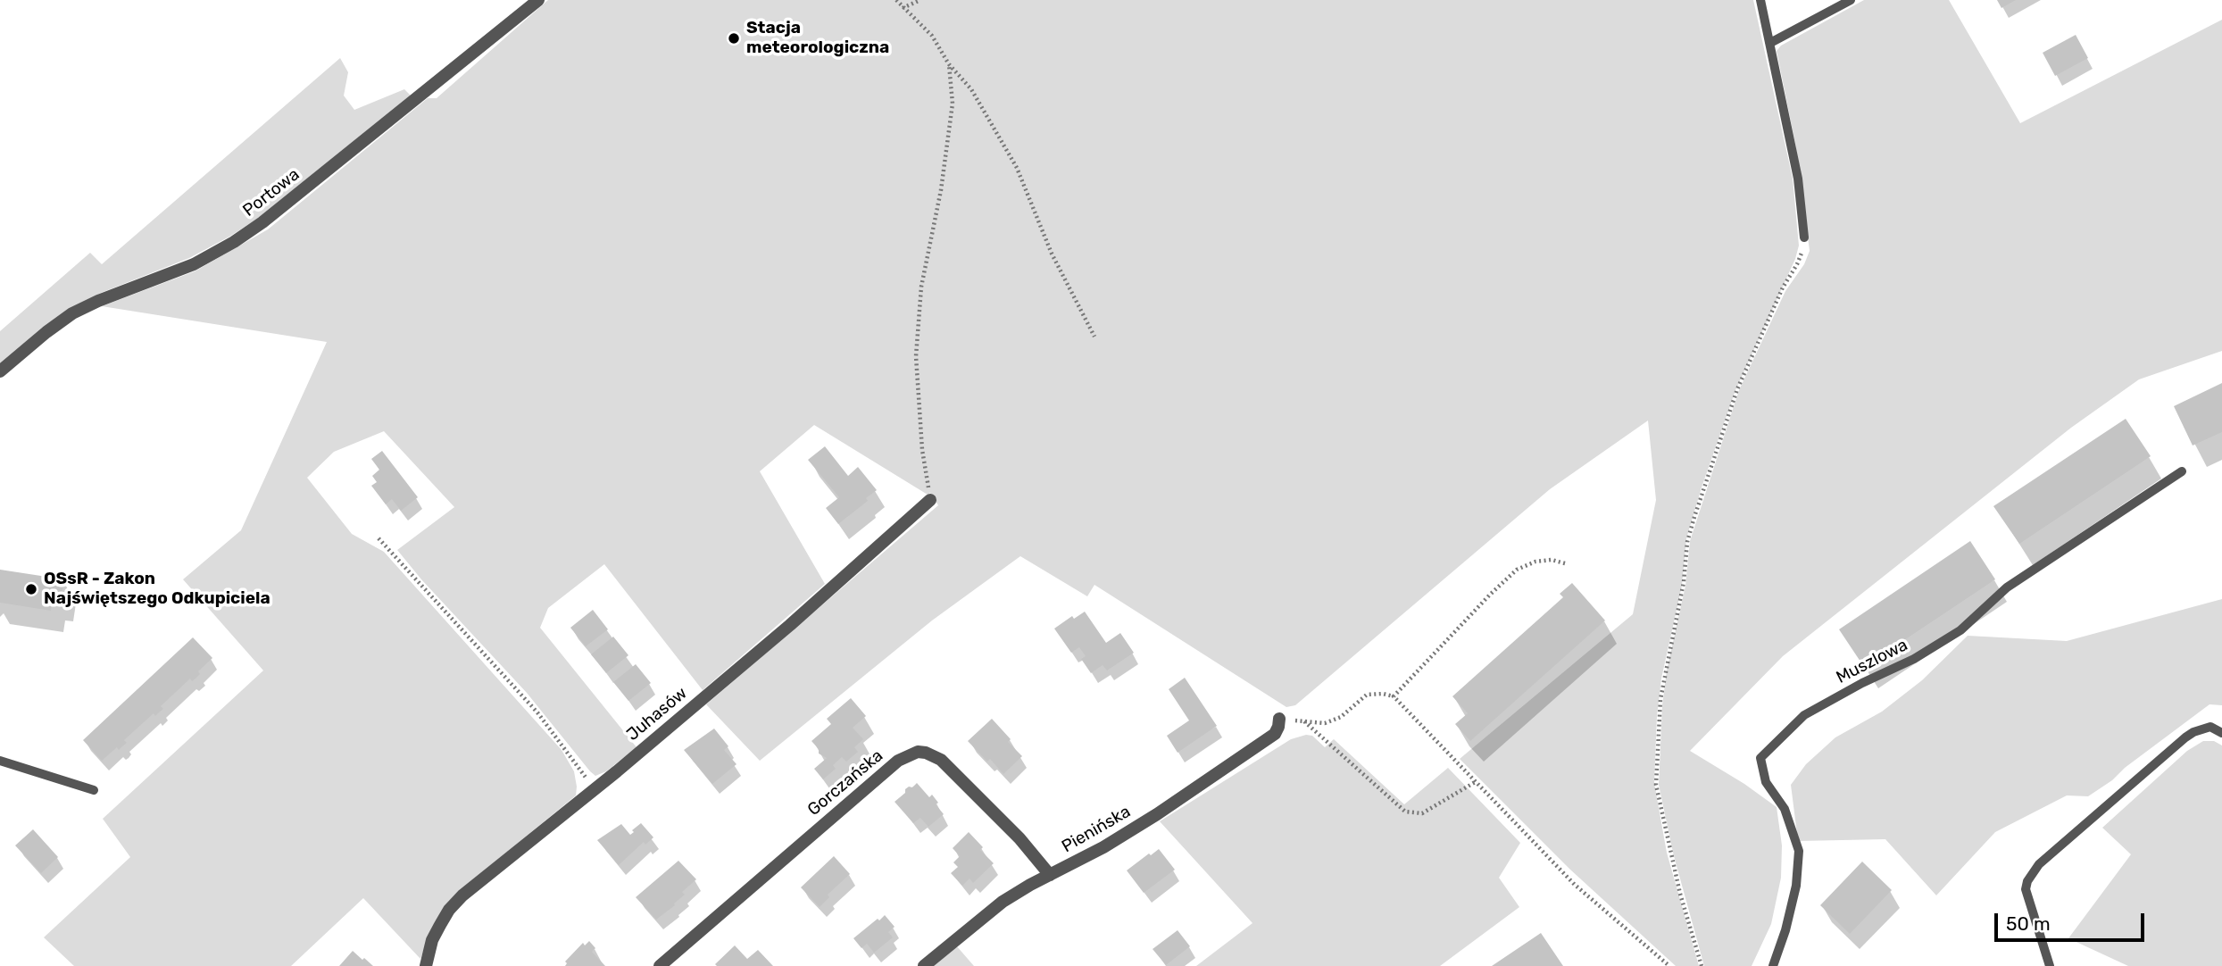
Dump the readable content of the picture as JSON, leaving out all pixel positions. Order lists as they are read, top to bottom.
{
  "streets": {
    "street": [
      "Portowa",
      "Juhasów",
      "Gorczańska",
      "Pienińska"
    ],
    "lane": ["Muszlowa"]
  },
  "crossings": [
    ["Gorczańska", "Pienińska"]
  ],
  "places": ["Stacja meteorologiczna", "OSsR - Zakon Najświętszego Odkupiciela"],
  "scale_bar": "50 m"
}
